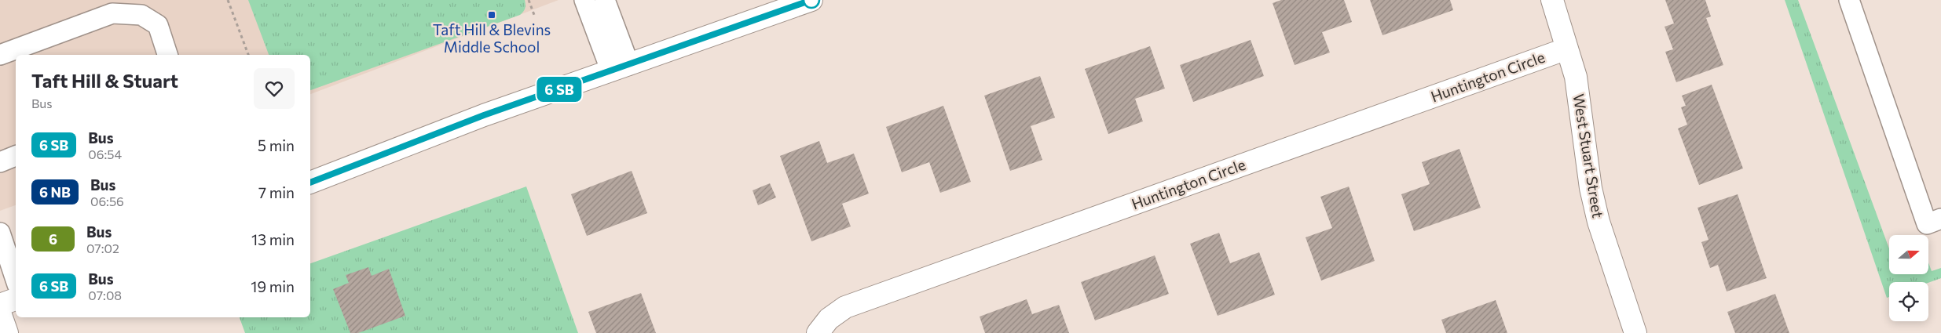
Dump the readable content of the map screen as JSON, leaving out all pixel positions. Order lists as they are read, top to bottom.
{
  "streets": {
    "street": ["Huntington Circle", "West Stuart Street"]
  },
  "crossings": [
    ["Huntington Circle", "West Stuart Street"]
  ],
  "places": {
    "transit": ["Taft Hill & Blevins Middle School"]
  },
  "north": "right",
  "page": {
    "on_map": "6 SB",
    "heading": ["Taft Hill & Stuart", "Bus"],
    "list": [
      {
        "mark": "6 SB",
        "name": "Bus",
        "note": "06:54",
        "value": "5 min"
      },
      {
        "mark": "6 NB",
        "name": "Bus",
        "note": "06:56",
        "value": "7 min"
      },
      {
        "mark": "6",
        "name": "Bus",
        "note": "07:02",
        "value": "13 min"
      },
      {
        "mark": "6 SB",
        "name": "Bus",
        "note": "07:08",
        "value": "19 min"
      }
    ]
  }
}
